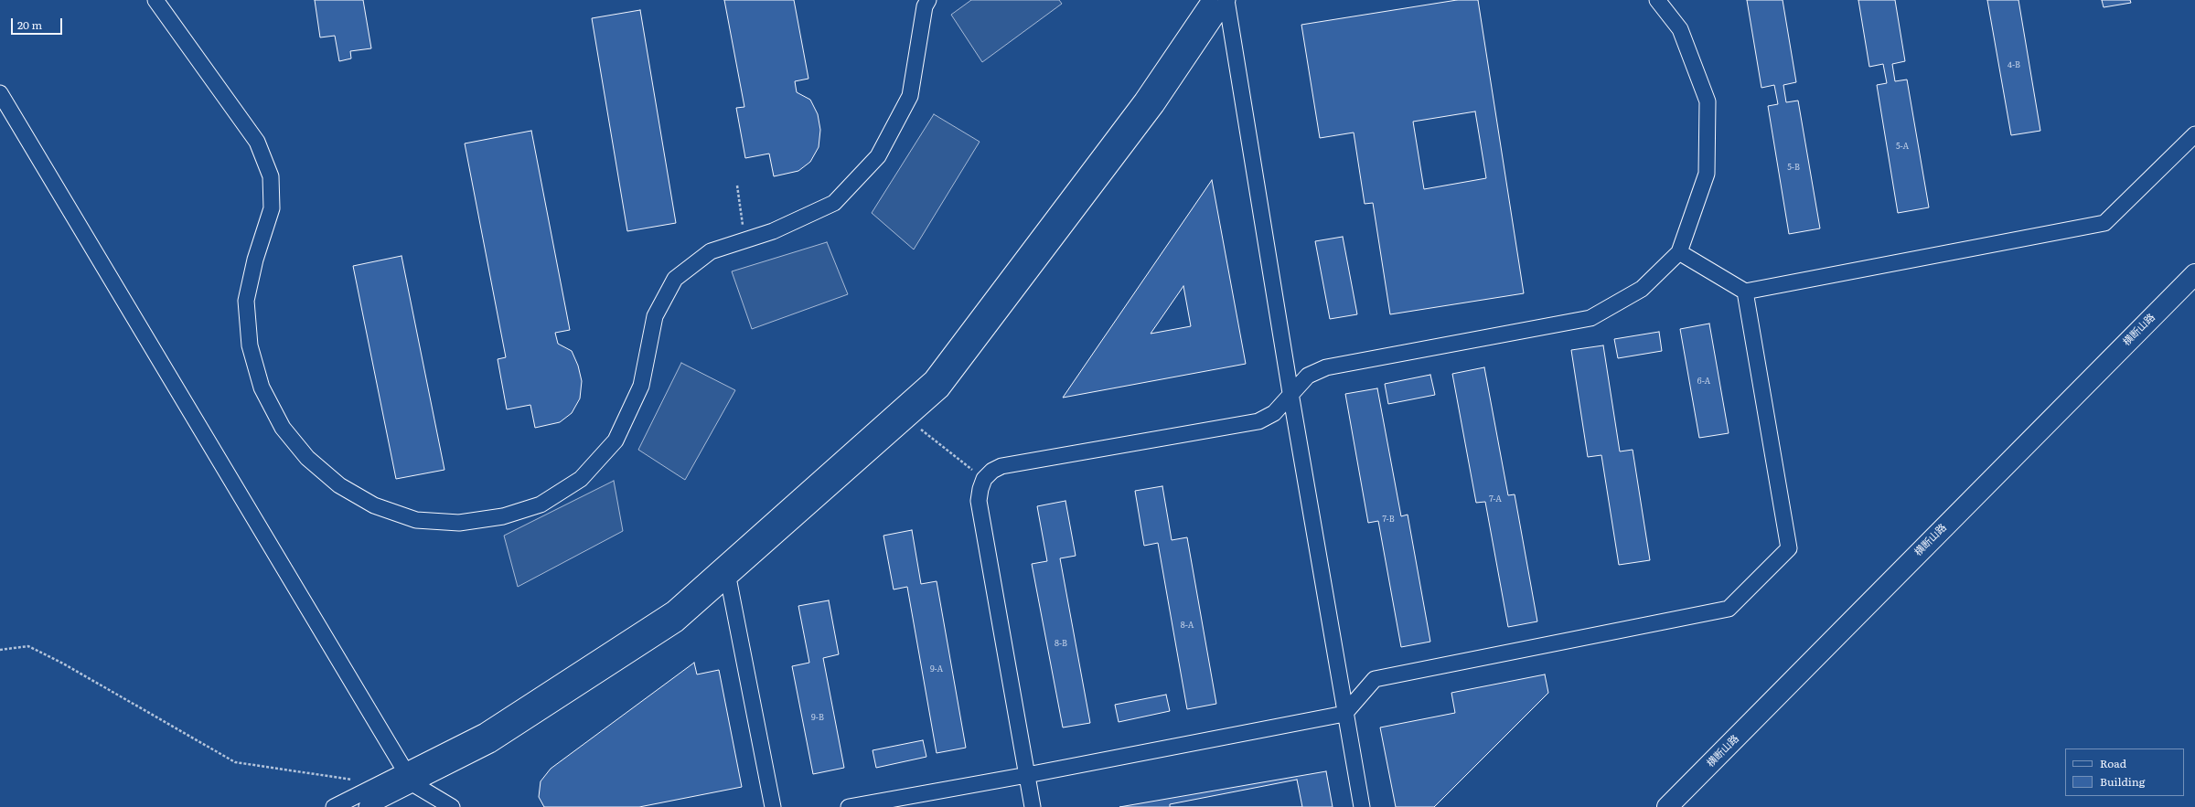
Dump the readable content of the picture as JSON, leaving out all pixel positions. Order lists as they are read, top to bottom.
{
  "streets": {
    "main road": ["横断山路"]
  },
  "house_numbers": [
    "4-B",
    "5-A",
    "5-B",
    "6-A",
    "7-A",
    "7-B",
    "8-A",
    "8-B",
    "9-A",
    "9-B"
  ],
  "legend": ["Road", "Building"],
  "scale_bar": "20 m"
}
